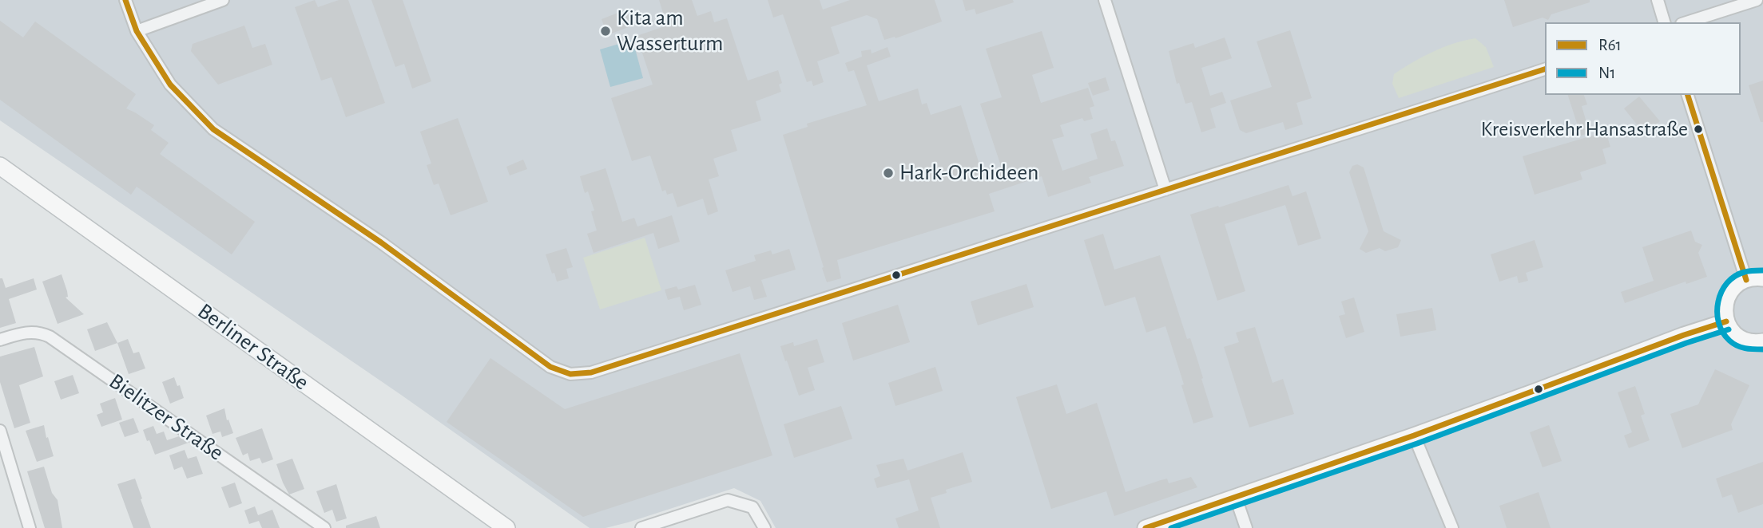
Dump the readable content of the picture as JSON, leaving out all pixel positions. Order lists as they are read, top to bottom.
{
  "streets": {
    "main road": ["Berliner Straße"],
    "street": ["Bielitzer Straße"]
  },
  "places": ["Kita am Wasserturm", "Kreisverkehr Hansastraße", "Hark-Orchideen"],
  "lines": ["transit line R61", "transit line N1"],
  "legend": ["R61", "N1"]
}
